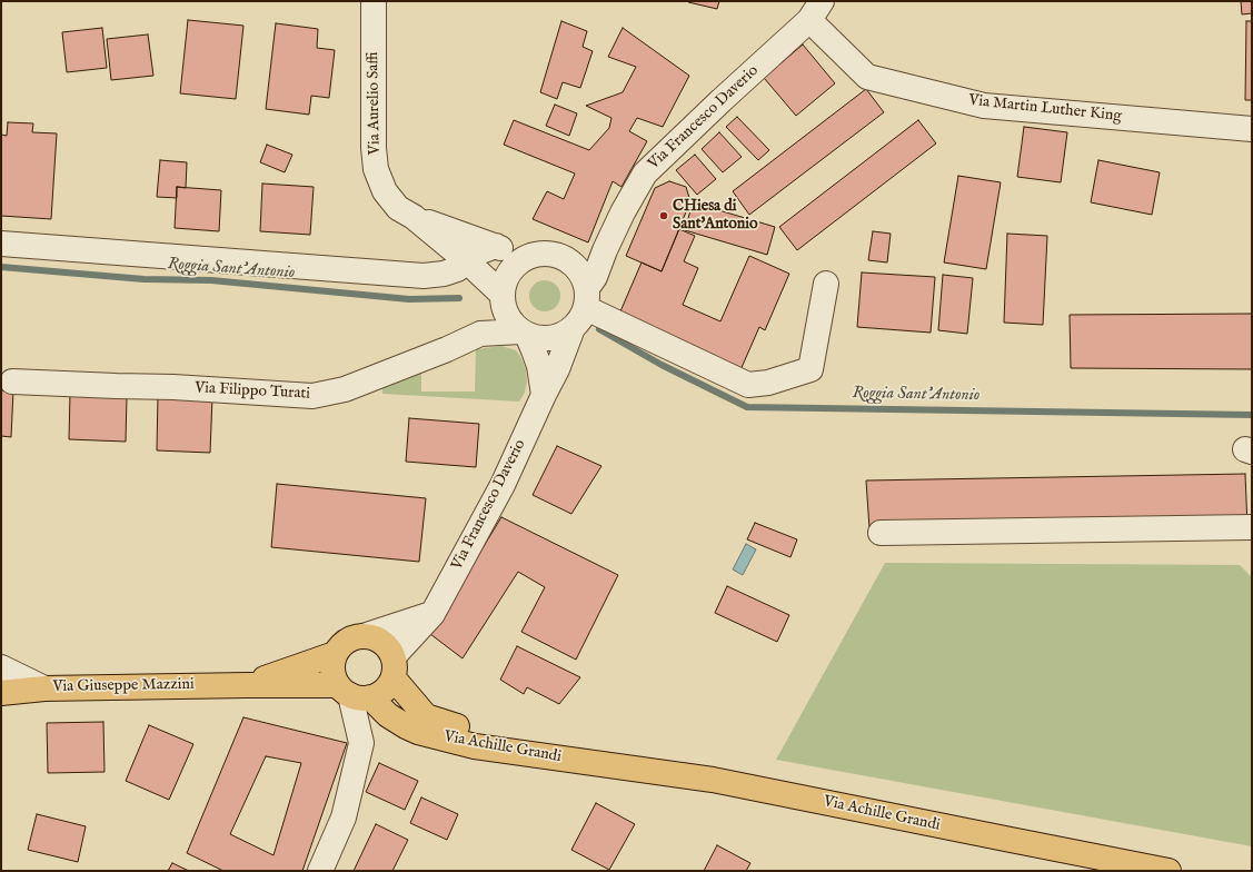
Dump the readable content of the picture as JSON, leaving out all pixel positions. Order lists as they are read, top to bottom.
{
  "streets": {
    "main road": ["Via Giuseppe Mazzini", "Via Achille Grandi"],
    "street": [
      "Via Aurelio Saffi",
      "Via Martin Luther King",
      "Via Francesco Daverio",
      "Via Filippo Turati"
    ]
  },
  "crossings": [
    ["Via Aurelio Saffi", "Via Francesco Daverio"],
    ["Via Aurelio Saffi", "Via Filippo Turati"],
    ["Via Martin Luther King", "Via Francesco Daverio"],
    ["Via Francesco Daverio", "Via Filippo Turati"],
    ["Via Francesco Daverio", "Via Giuseppe Mazzini"],
    ["Via Francesco Daverio", "Via Achille Grandi"],
    ["Via Giuseppe Mazzini", "Via Achille Grandi"]
  ],
  "water": ["Roggia Sant'Antonio"],
  "places": ["CHiesa di Sant'Antonio"]
}
